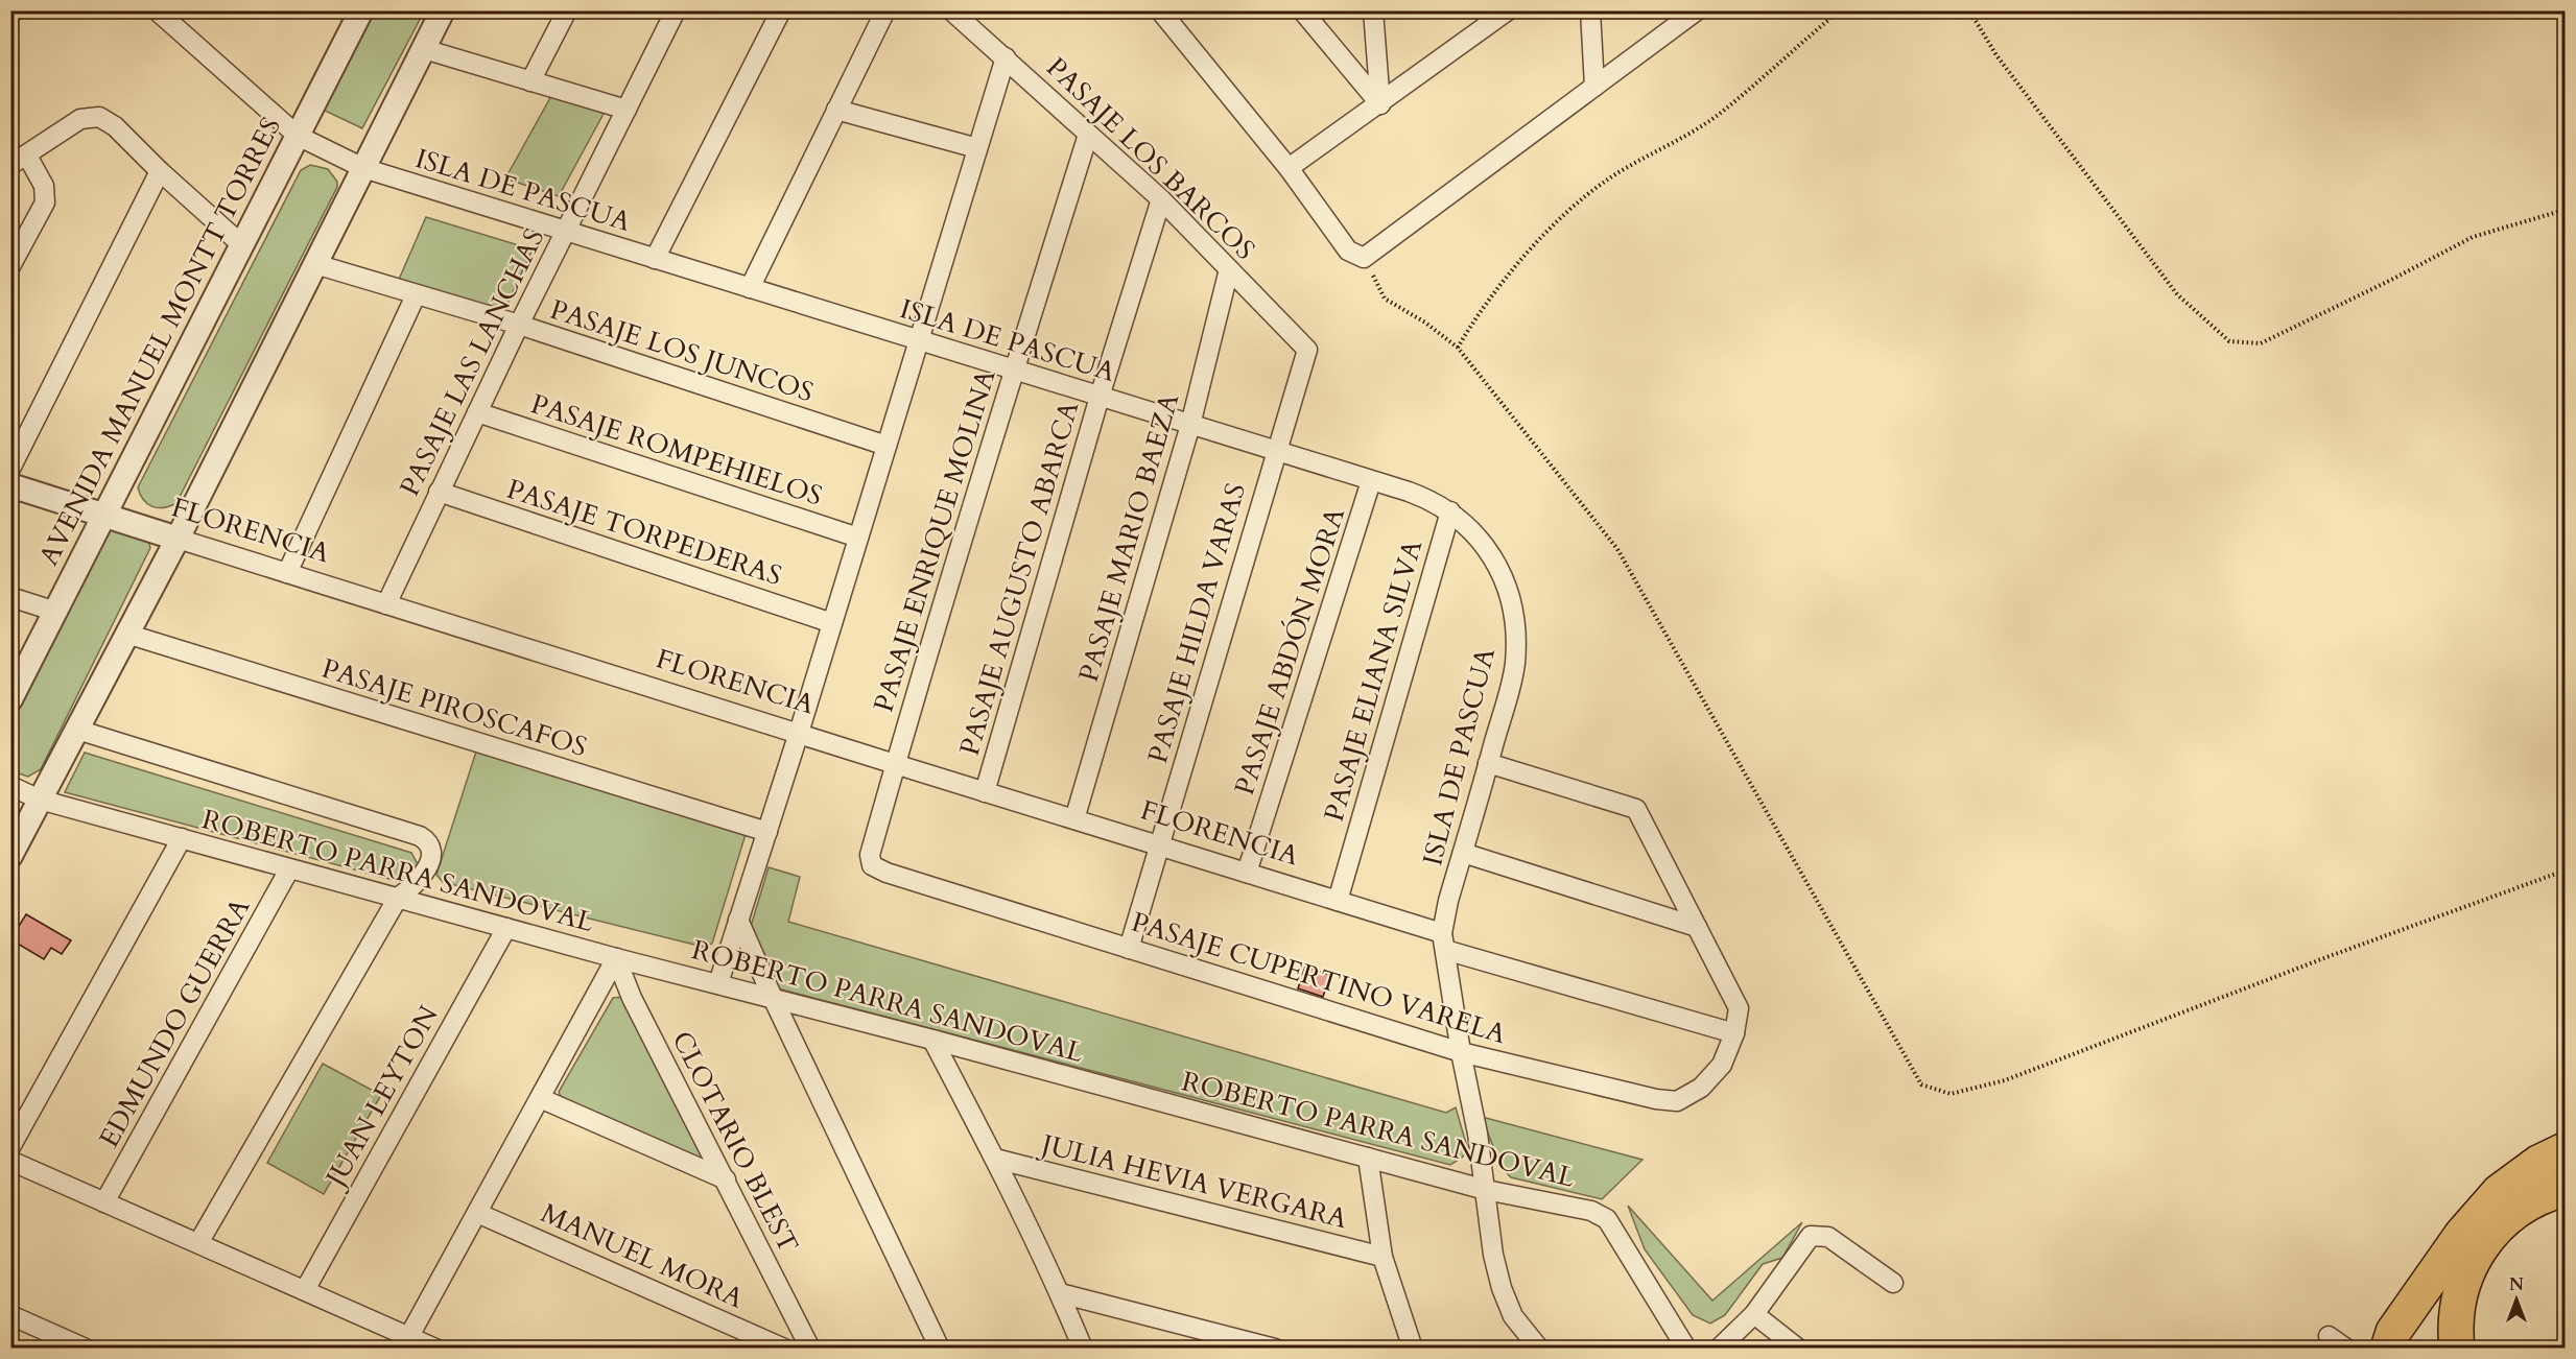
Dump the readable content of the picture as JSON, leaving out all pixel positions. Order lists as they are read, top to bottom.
{
  "streets": {
    "street": [
      "PASAJE LOS BARCOS",
      "ISLA DE PASCUA",
      "AVENIDA MANUEL MONTT TORRES",
      "PASAJE LOS JUNCOS",
      "PASAJE LAS LANCHAS",
      "PASAJE ROMPEHIELOS",
      "FLORENCIA",
      "PASAJE TORPEDERAS",
      "PASAJE MARIO BAEZA",
      "PASAJE ENRIQUE MOLINA",
      "PASAJE AUGUSTO ABARCA",
      "PASAJE HILDA VARAS",
      "PASAJE ABDÓN MORA",
      "PASAJE ELIANA SILVA",
      "PASAJE PIROSCAFOS",
      "ROBERTO PARRA SANDOVAL",
      "PASAJE CUPERTINO VARELA",
      "EDMUNDO GUERRA",
      "JUAN LEYTON",
      "CLOTARIO BLEST",
      "JULIA HEVIA VERGARA",
      "MANUEL MORA"
    ]
  },
  "crossings": [
    ["PASAJE LOS BARCOS", "PASAJE MARIO BAEZA"],
    ["PASAJE LOS BARCOS", "PASAJE ENRIQUE MOLINA"],
    ["PASAJE LOS BARCOS", "PASAJE AUGUSTO ABARCA"],
    ["PASAJE LOS BARCOS", "PASAJE HILDA VARAS"],
    ["ISLA DE PASCUA", "AVENIDA MANUEL MONTT TORRES"],
    ["ISLA DE PASCUA", "PASAJE LAS LANCHAS"],
    ["ISLA DE PASCUA", "FLORENCIA"],
    ["ISLA DE PASCUA", "PASAJE MARIO BAEZA"],
    ["ISLA DE PASCUA", "PASAJE ENRIQUE MOLINA"],
    ["ISLA DE PASCUA", "PASAJE AUGUSTO ABARCA"],
    ["ISLA DE PASCUA", "PASAJE HILDA VARAS"],
    ["ISLA DE PASCUA", "PASAJE ABDÓN MORA"],
    ["ISLA DE PASCUA", "PASAJE ELIANA SILVA"],
    ["ISLA DE PASCUA", "ROBERTO PARRA SANDOVAL"],
    ["ISLA DE PASCUA", "PASAJE CUPERTINO VARELA"],
    ["AVENIDA MANUEL MONTT TORRES", "FLORENCIA"],
    ["PASAJE LOS JUNCOS", "PASAJE LAS LANCHAS"],
    ["PASAJE LAS LANCHAS", "PASAJE ROMPEHIELOS"],
    ["PASAJE LAS LANCHAS", "FLORENCIA"],
    ["PASAJE LAS LANCHAS", "PASAJE TORPEDERAS"],
    ["FLORENCIA", "PASAJE MARIO BAEZA"],
    ["FLORENCIA", "PASAJE ENRIQUE MOLINA"],
    ["FLORENCIA", "PASAJE AUGUSTO ABARCA"],
    ["FLORENCIA", "PASAJE HILDA VARAS"],
    ["FLORENCIA", "PASAJE ABDÓN MORA"],
    ["FLORENCIA", "PASAJE ELIANA SILVA"],
    ["FLORENCIA", "PASAJE CUPERTINO VARELA"],
    ["PASAJE ENRIQUE MOLINA", "PASAJE CUPERTINO VARELA"],
    ["PASAJE HILDA VARAS", "PASAJE CUPERTINO VARELA"],
    ["ROBERTO PARRA SANDOVAL", "EDMUNDO GUERRA"],
    ["ROBERTO PARRA SANDOVAL", "JUAN LEYTON"],
    ["ROBERTO PARRA SANDOVAL", "CLOTARIO BLEST"]
  ],
  "north": "top"
}
